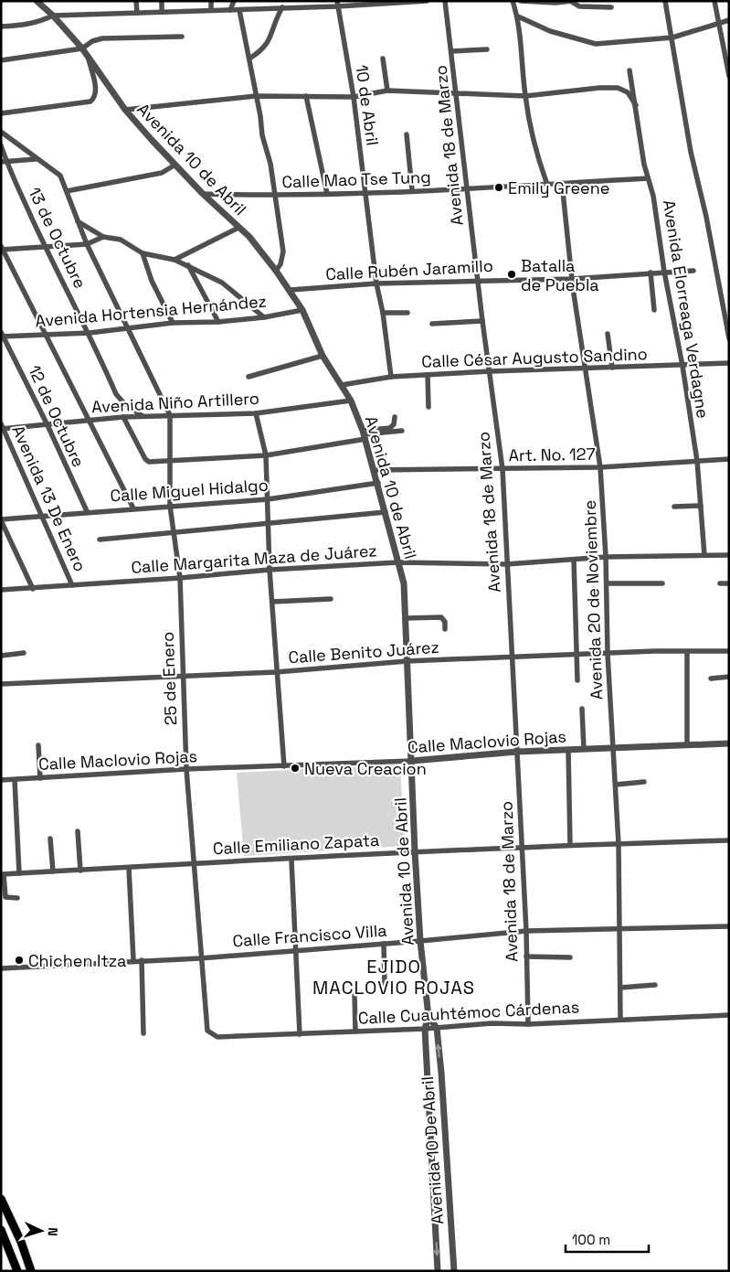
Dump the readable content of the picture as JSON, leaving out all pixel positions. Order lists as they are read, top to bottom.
{
  "streets": {
    "street": [
      "10 de Abril",
      "Avenida 18 de Marzo",
      "Avenida 10 de Abril",
      "Calle Mao Tse Tung",
      "13 de Octubre",
      "Calle Rubén Jaramillo",
      "Avenida Elorreaga Verdagne",
      "Avenida Hortensia Hernández",
      "Calle César Augusto Sandino",
      "Avenida Niño Artillero",
      "12 de Octubre",
      "Art. No. 127",
      "Calle Miguel Hidalgo",
      "Avenida 13 De Enero",
      "Calle Margarita Maza de Juárez",
      "Avenida 20 de Noviembre",
      "Calle Benito Juárez",
      "25 de Enero",
      "Calle Maclovio Rojas",
      "Calle Emiliano Zapata",
      "Calle Francisco Villa",
      "Calle Cuauhtémoc Cárdenas",
      "Avenida 10 De Abril"
    ]
  },
  "crossings": [
    ["10 de Abril", "Calle Mao Tse Tung"],
    ["10 de Abril", "Calle Rubén Jaramillo"],
    ["10 de Abril", "Calle César Augusto Sandino"],
    ["Avenida 18 de Marzo", "Calle Mao Tse Tung"],
    ["Avenida 18 de Marzo", "Calle Rubén Jaramillo"],
    ["Avenida 18 de Marzo", "Calle César Augusto Sandino"],
    ["Avenida 18 de Marzo", "Art. No. 127"],
    ["Avenida 18 de Marzo", "Calle Margarita Maza de Juárez"],
    ["Avenida 18 de Marzo", "Calle Benito Juárez"],
    ["Avenida 18 de Marzo", "Calle Maclovio Rojas"],
    ["Avenida 18 de Marzo", "Calle Emiliano Zapata"],
    ["Avenida 18 de Marzo", "Calle Francisco Villa"],
    ["Avenida 18 de Marzo", "Calle Cuauhtémoc Cárdenas"],
    ["Avenida 10 de Abril", "Calle Mao Tse Tung"],
    ["Avenida 10 de Abril", "Calle Rubén Jaramillo"],
    ["Avenida 10 de Abril", "Avenida Hortensia Hernández"],
    ["Avenida 10 de Abril", "Calle César Augusto Sandino"],
    ["Avenida 10 de Abril", "Avenida Niño Artillero"],
    ["Avenida 10 de Abril", "Art. No. 127"],
    ["Avenida 10 de Abril", "Calle Miguel Hidalgo"],
    ["Avenida 10 de Abril", "Calle Margarita Maza de Juárez"],
    ["Avenida 10 de Abril", "Calle Benito Juárez"],
    ["Avenida 10 de Abril", "Calle Maclovio Rojas"],
    ["Avenida 10 de Abril", "Calle Emiliano Zapata"],
    ["Avenida 10 de Abril", "Calle Francisco Villa"],
    ["Calle Mao Tse Tung", "Avenida Elorreaga Verdagne"],
    ["Calle Mao Tse Tung", "Avenida 20 de Noviembre"],
    ["13 de Octubre", "Avenida Hortensia Hernández"],
    ["13 de Octubre", "Avenida Niño Artillero"],
    ["13 de Octubre", "25 de Enero"],
    ["Calle Rubén Jaramillo", "Avenida Elorreaga Verdagne"],
    ["Calle Rubén Jaramillo", "Avenida 20 de Noviembre"],
    ["Avenida Elorreaga Verdagne", "Calle César Augusto Sandino"],
    ["Avenida Elorreaga Verdagne", "Art. No. 127"],
    ["Avenida Elorreaga Verdagne", "Calle Margarita Maza de Juárez"],
    ["Avenida Hortensia Hernández", "12 de Octubre"],
    ["Avenida Hortensia Hernández", "25 de Enero"],
    ["Calle César Augusto Sandino", "Avenida 20 de Noviembre"],
    ["Avenida Niño Artillero", "12 de Octubre"],
    ["Avenida Niño Artillero", "Avenida 13 De Enero"],
    ["Avenida Niño Artillero", "25 de Enero"],
    ["12 de Octubre", "Calle Miguel Hidalgo"],
    ["Art. No. 127", "Avenida 20 de Noviembre"],
    ["Calle Miguel Hidalgo", "Avenida 13 De Enero"],
    ["Calle Miguel Hidalgo", "25 de Enero"],
    ["Avenida 13 De Enero", "Calle Margarita Maza de Juárez"],
    ["Calle Margarita Maza de Juárez", "Avenida 20 de Noviembre"],
    ["Calle Margarita Maza de Juárez", "25 de Enero"],
    ["Avenida 20 de Noviembre", "Calle Benito Juárez"],
    ["Avenida 20 de Noviembre", "Calle Maclovio Rojas"],
    ["Avenida 20 de Noviembre", "Calle Emiliano Zapata"],
    ["Avenida 20 de Noviembre", "Calle Francisco Villa"],
    ["Avenida 20 de Noviembre", "Calle Cuauhtémoc Cárdenas"],
    ["Calle Benito Juárez", "25 de Enero"],
    ["25 de Enero", "Calle Maclovio Rojas"],
    ["25 de Enero", "Calle Emiliano Zapata"],
    ["25 de Enero", "Calle Francisco Villa"],
    ["25 de Enero", "Calle Cuauhtémoc Cárdenas"],
    ["Calle Cuauhtémoc Cárdenas", "Avenida 10 De Abril"]
  ],
  "districts": ["EJIDO MACLOVIO ROJAS"],
  "places": [
    "Emily Greene",
    "Batalla de Puebla",
    "Nueva Creacion",
    "Chichen Itza"
  ],
  "scale_bar": "100 m",
  "north": "right"
}
